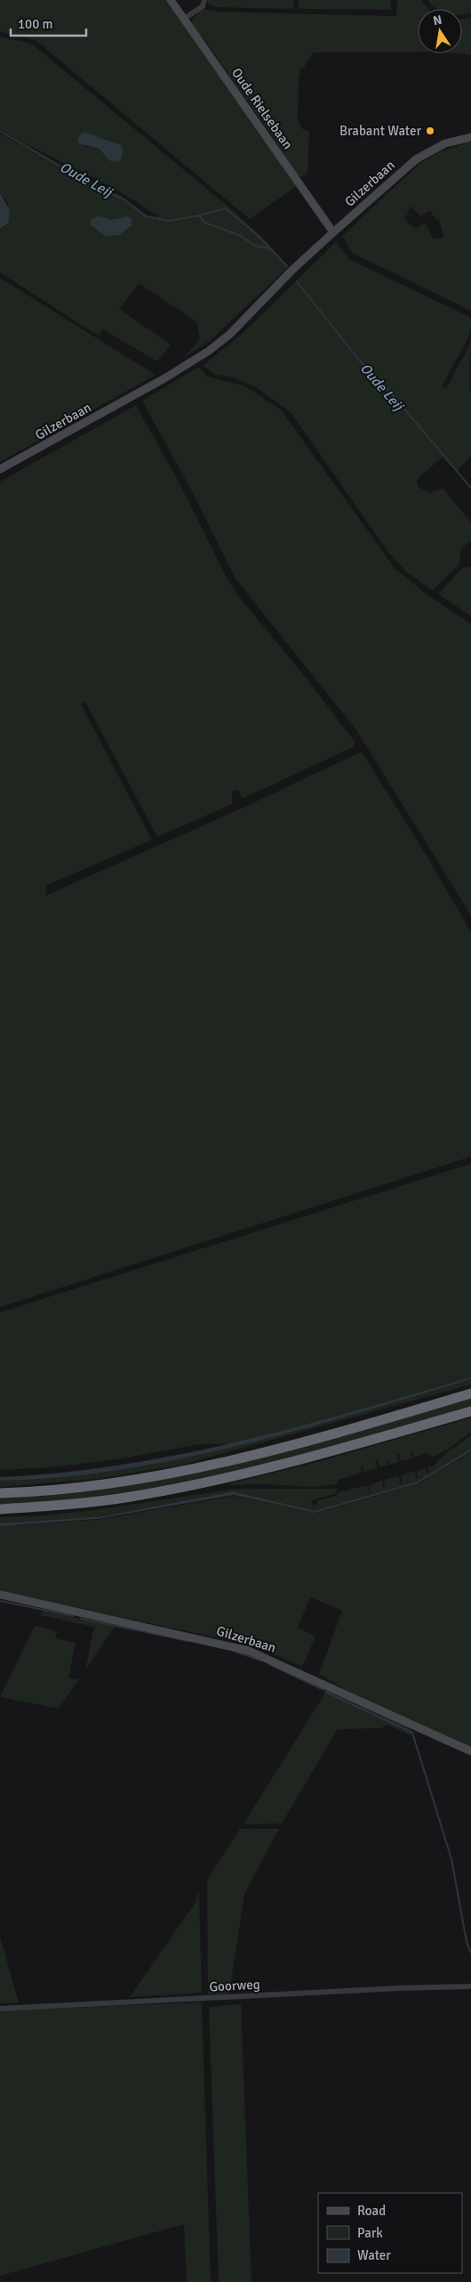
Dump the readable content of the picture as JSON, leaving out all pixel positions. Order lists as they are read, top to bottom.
{
  "streets": {
    "street": ["Oude Rielsebaan", "Gilzerbaan", "Goorweg"]
  },
  "crossings": [
    ["Oude Rielsebaan", "Gilzerbaan"]
  ],
  "water": ["Oude Leij"],
  "places": ["Brabant Water"],
  "legend": ["Road", "Park", "Water"],
  "scale_bar": "100 m",
  "north": "top"
}
